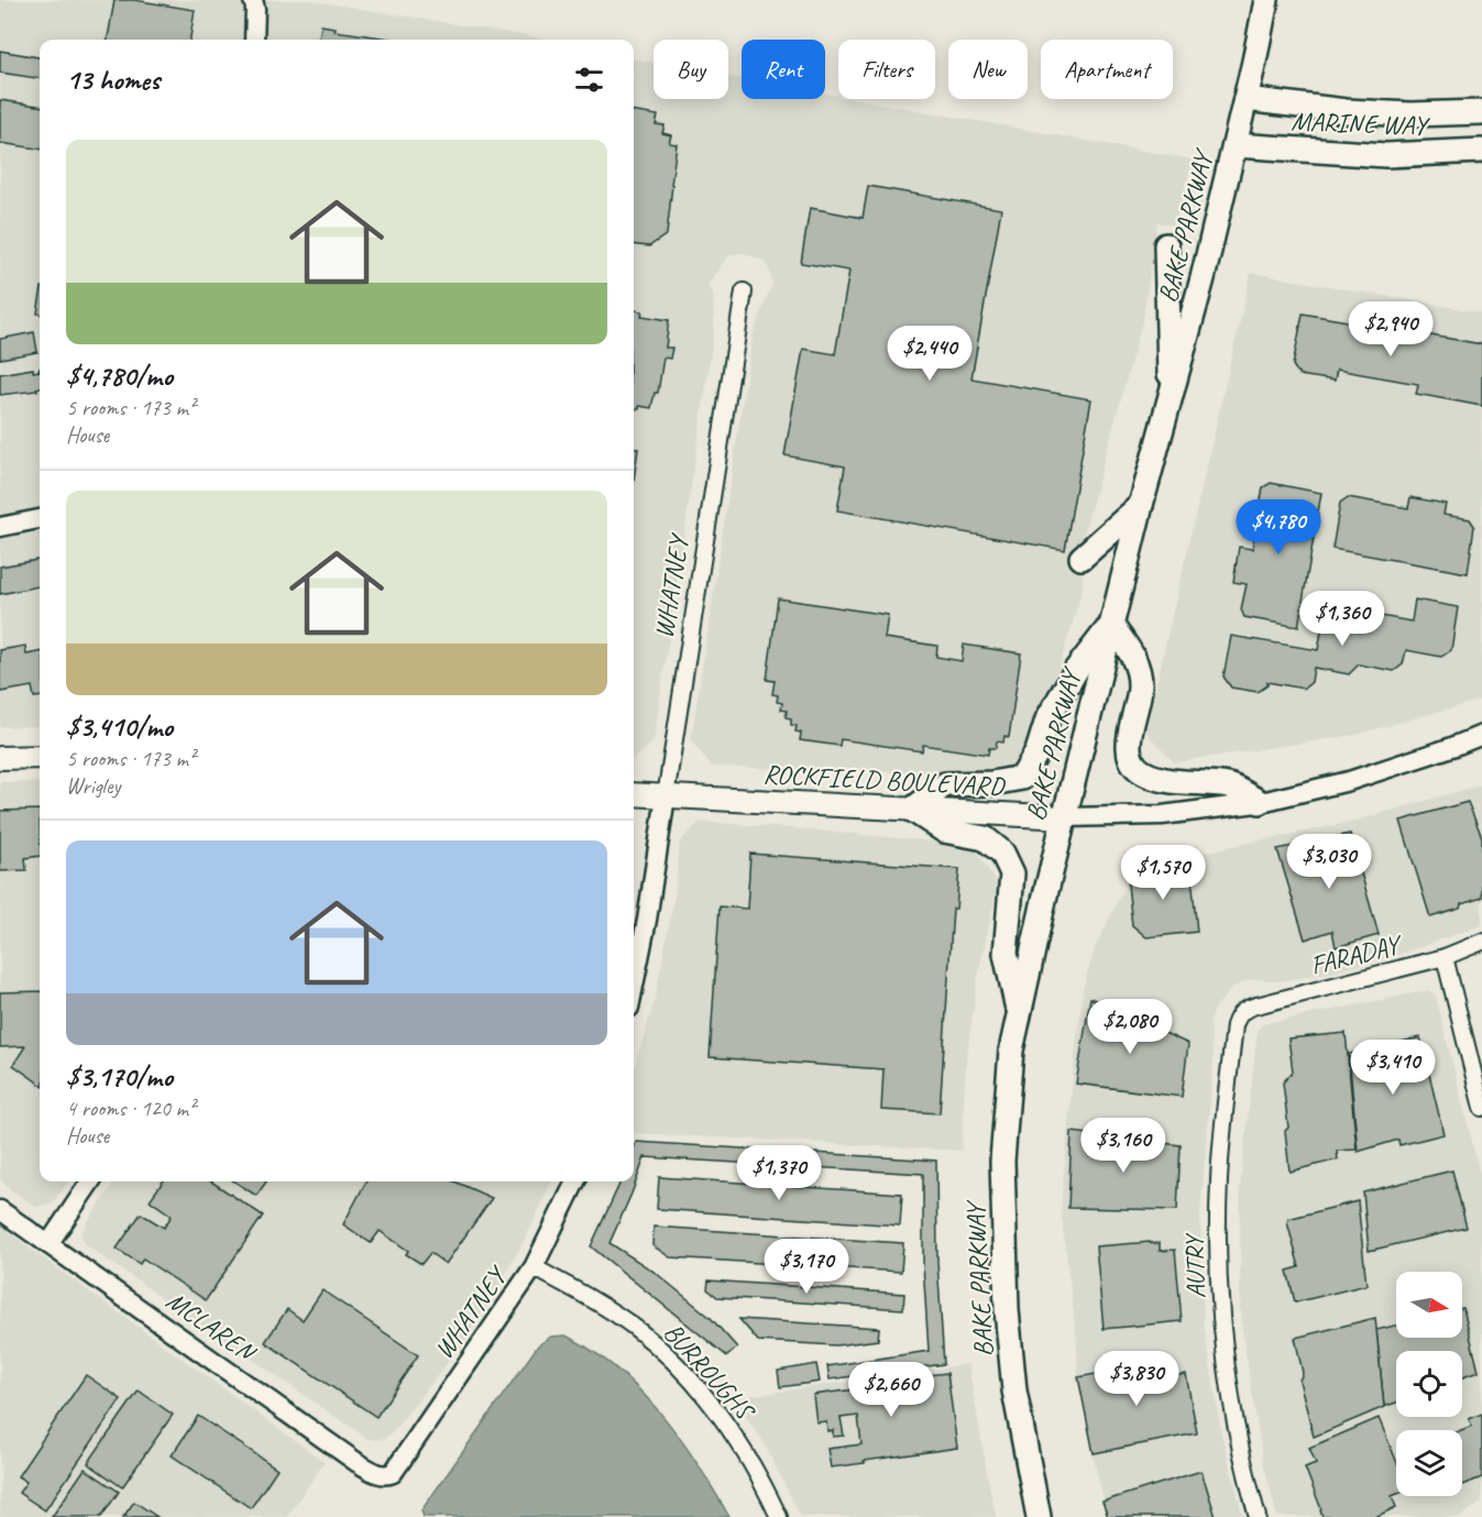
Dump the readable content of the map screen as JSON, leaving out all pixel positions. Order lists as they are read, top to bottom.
{
  "streets": {
    "main road": ["MARINE WAY", "BAKE PARKWAY", "ROCKFIELD BOULEVARD"],
    "street": [
      "WHATNEY",
      "FARADAY",
      "AUTRY",
      "MCLAREN",
      "BURROUGHS"
    ]
  },
  "crossings": [
    ["MARINE WAY", "BAKE PARKWAY"],
    ["BAKE PARKWAY", "ROCKFIELD BOULEVARD"],
    ["WHATNEY", "ROCKFIELD BOULEVARD"],
    ["WHATNEY", "MCLAREN"],
    ["WHATNEY", "BURROUGHS"],
    ["FARADAY", "AUTRY"]
  ],
  "north": "right",
  "page": {
    "chip": [
      "Buy",
      "Rent",
      "Filters",
      "New",
      "Apartment"
    ],
    "heading": "13 homes",
    "list": [
      {
        "name": "$4,780/mo",
        "note": "5 rooms · 173 m² · House"
      },
      {
        "name": "$3,410/mo",
        "note": "5 rooms · 173 m² · Wrigley"
      },
      {
        "name": "$3,170/mo",
        "note": "4 rooms · 120 m² · House"
      }
    ],
    "price": [
      "$2,940",
      "$2,440",
      "$4,780",
      "$1,360",
      "$3,030",
      "$1,570",
      "$2,080",
      "$3,410",
      "$3,160",
      "$1,370",
      "$3,170",
      "$3,830",
      "$2,660"
    ]
  }
}
